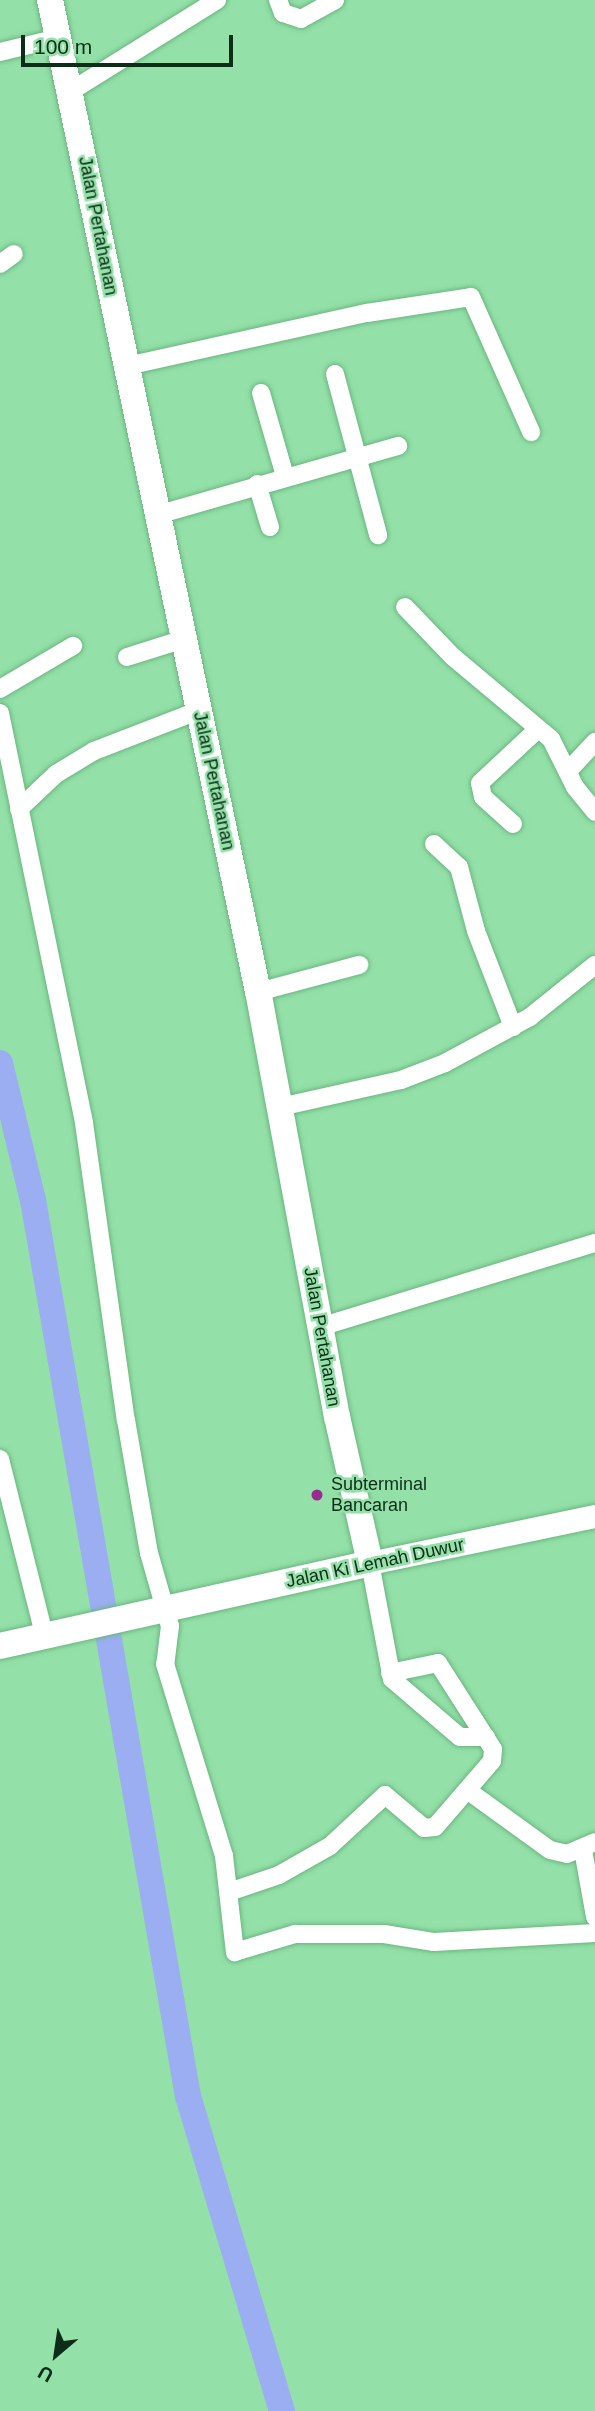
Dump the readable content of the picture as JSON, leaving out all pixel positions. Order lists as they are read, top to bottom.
{
  "streets": {
    "highway": ["Jalan Pertahanan", "Jalan Ki Lemah Duwur"]
  },
  "crossings": [
    ["Jalan Pertahanan", "Jalan Ki Lemah Duwur"]
  ],
  "places": ["Subterminal Bancaran"],
  "scale_bar": "100 m",
  "north": "bottom left"
}
